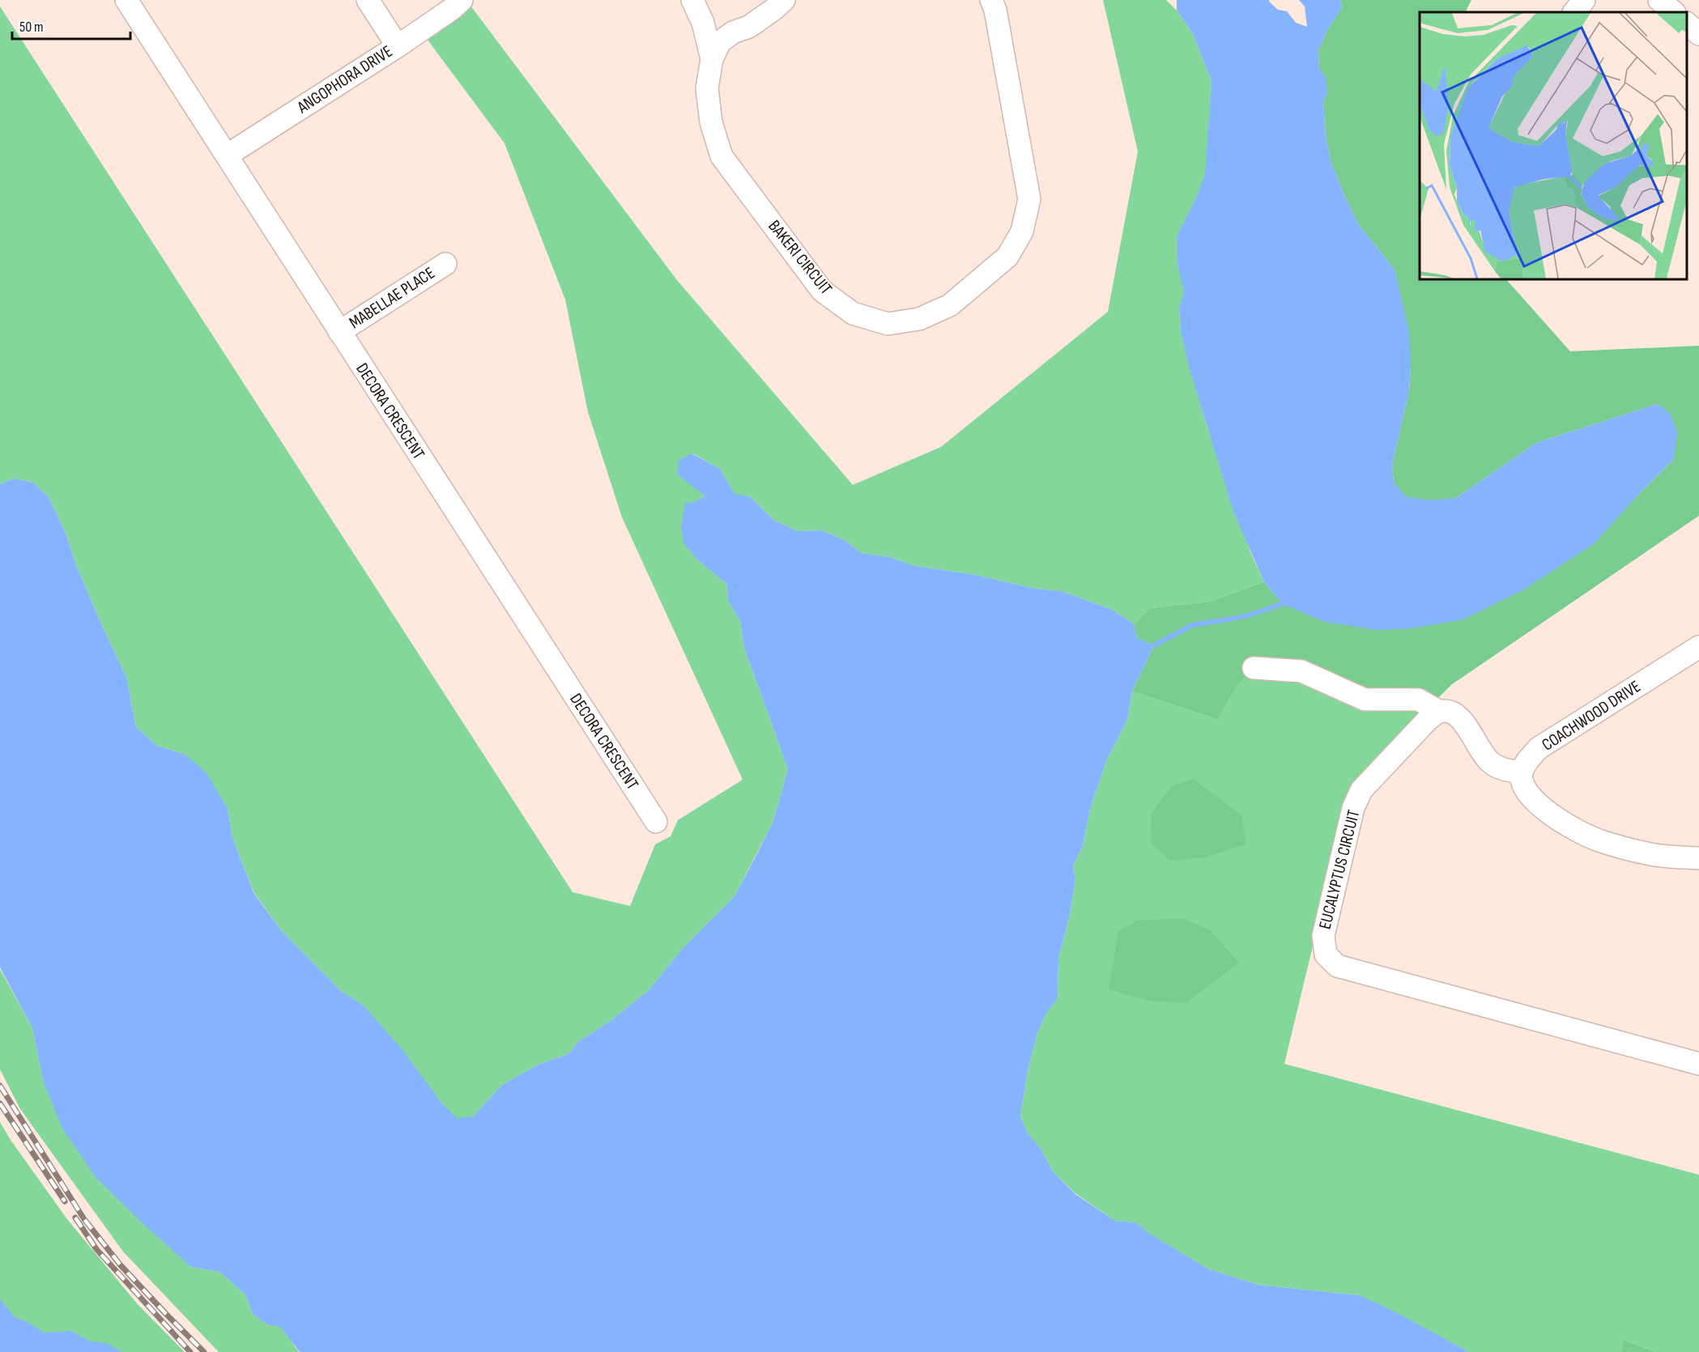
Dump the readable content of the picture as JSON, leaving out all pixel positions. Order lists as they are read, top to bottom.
{
  "streets": {
    "street": [
      "ANGOPHORA DRIVE",
      "BAKERI CIRCUIT",
      "MABELLAE PLACE",
      "DECORA CRESCENT",
      "COACHWOOD DRIVE",
      "EUCALYPTUS CIRCUIT"
    ]
  },
  "crossings": [
    ["ANGOPHORA DRIVE", "DECORA CRESCENT"],
    ["MABELLAE PLACE", "DECORA CRESCENT"]
  ],
  "scale_bar": "50 m"
}
